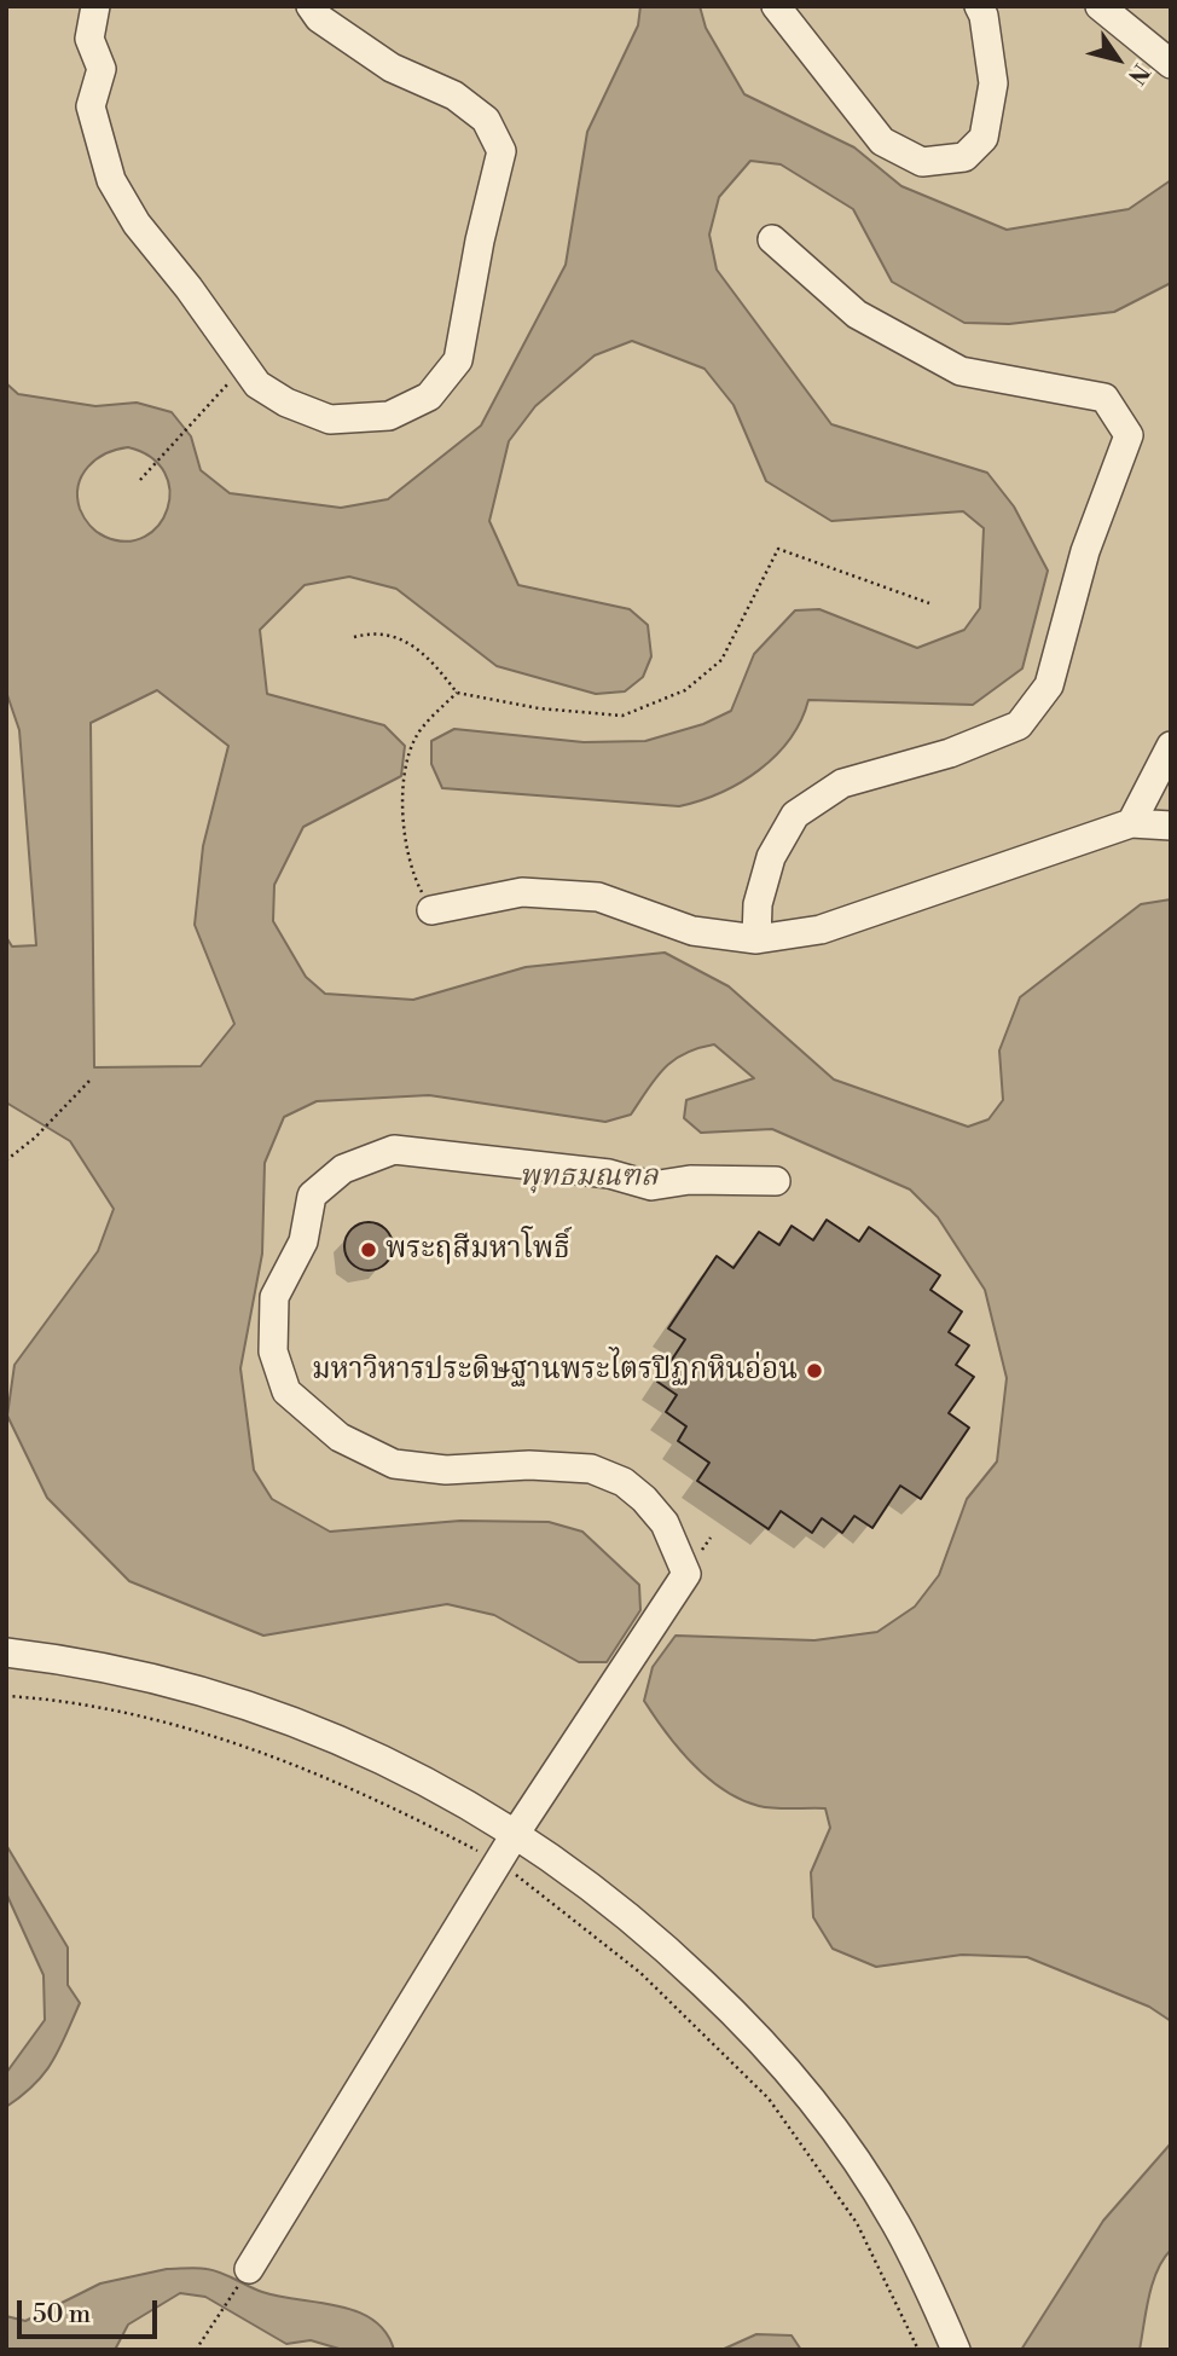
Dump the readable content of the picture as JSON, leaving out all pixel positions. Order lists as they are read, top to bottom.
{
  "parks": ["พุทธมณฑล"],
  "places": ["พระฤสีมหาโพธิ์", "มหาวิหารประดิษฐานพระไตรปิฏกหินอ่อน"],
  "scale_bar": "50 m",
  "north": "bottom right"
}
